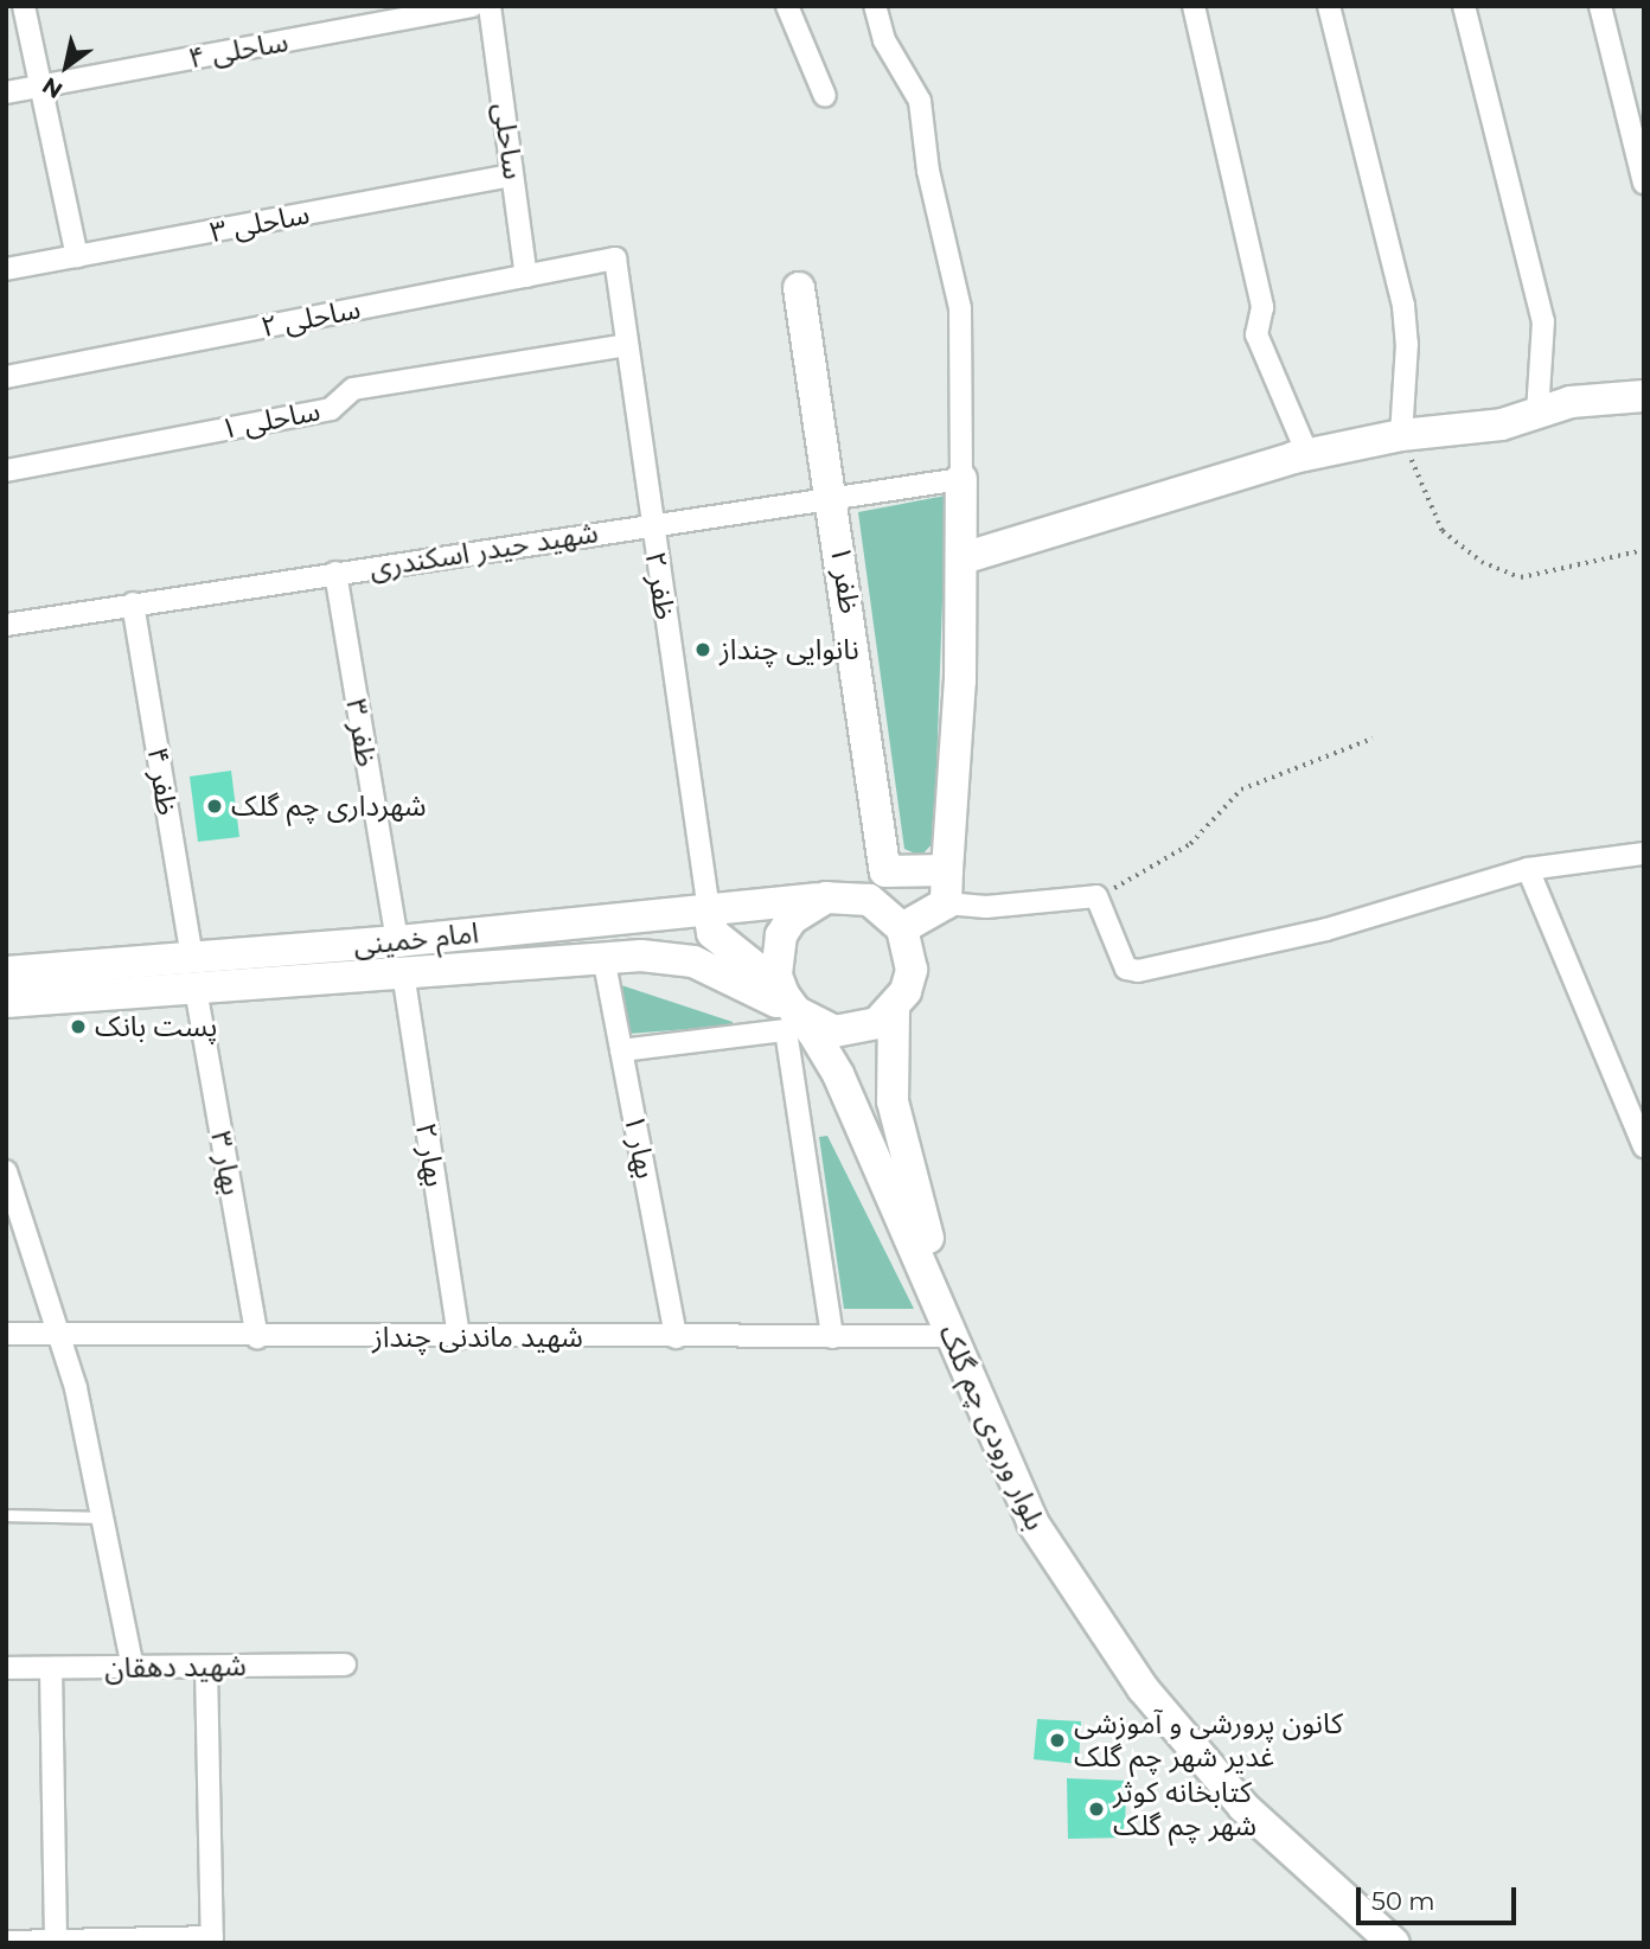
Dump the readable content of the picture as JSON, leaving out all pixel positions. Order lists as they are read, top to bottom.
{
  "streets": {
    "street": [
      "ساحلی ۴",
      "ساحلی",
      "ساحلی ۳",
      "ساحلی ۲",
      "ساحلی ۱",
      "شهید حیدر اسکندری",
      "ظفر ۱",
      "ظفر ۲",
      "ظفر ۳",
      "ظفر ۴",
      "امام خمینی",
      "بهار ۱",
      "بهار ۲",
      "بهار ۳",
      "شهید ماندنی چنداز",
      "بلوار ورودی چم گلک",
      "شهید دهقان"
    ]
  },
  "crossings": [
    ["ساحلی", "ساحلی ۳"],
    ["ساحلی", "ساحلی ۲"],
    ["ساحلی ۲", "ظفر ۲"],
    ["ساحلی ۱", "ظفر ۲"],
    ["شهید حیدر اسکندری", "ظفر ۱"],
    ["شهید حیدر اسکندری", "ظفر ۲"],
    ["شهید حیدر اسکندری", "ظفر ۳"],
    ["شهید حیدر اسکندری", "ظفر ۴"],
    ["ظفر ۲", "امام خمینی"],
    ["ظفر ۳", "امام خمینی"],
    ["ظفر ۴", "امام خمینی"],
    ["ظفر ۴", "بهار ۳"],
    ["امام خمینی", "بهار ۱"],
    ["امام خمینی", "بهار ۲"],
    ["امام خمینی", "بهار ۳"],
    ["امام خمینی", "بلوار ورودی چم گلک"],
    ["بهار ۱", "شهید ماندنی چنداز"],
    ["بهار ۲", "شهید ماندنی چنداز"],
    ["بهار ۳", "شهید ماندنی چنداز"],
    ["شهید ماندنی چنداز", "بلوار ورودی چم گلک"]
  ],
  "places": [
    "نانوایی چنداز",
    "شهرداری چم گلک",
    "پست بانک",
    "کانون پرورشی و آموزشی غدیر شهر چم گلک",
    "کتابخانه کوثر شهر چم گلک"
  ],
  "scale_bar": "50 m",
  "north": "bottom left"
}
